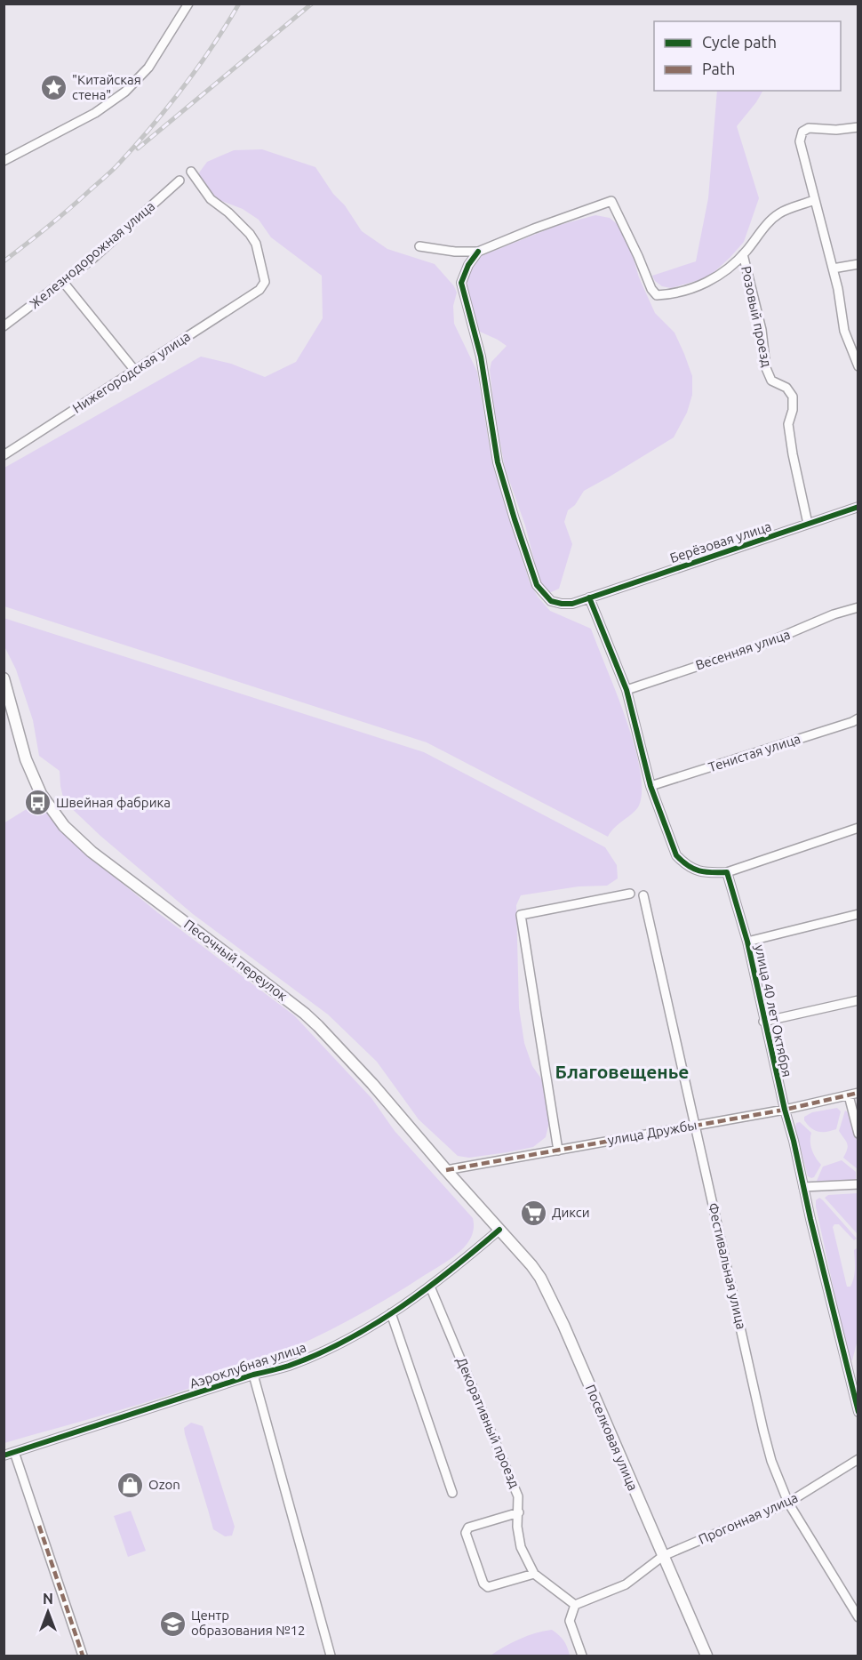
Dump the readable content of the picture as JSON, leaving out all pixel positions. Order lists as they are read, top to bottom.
{
  "streets": {
    "main road": ["Песочный переулок", "Поселковая улица"],
    "street": [
      "Железнодорожная улица",
      "Розовый проезд",
      "Нижегородская улица",
      "Берёзовая улица",
      "Весенняя улица",
      "Тенистая улица",
      "улица 40 лет Октября",
      "улица Дружбы",
      "Фестивальная улица",
      "Аэроклубная улица",
      "Декоративный проезд",
      "Прогонная улица"
    ]
  },
  "crossings": [
    ["Розовый проезд", "Берёзовая улица"],
    ["Песочный переулок", "улица Дружбы"],
    ["Песочный переулок", "Аэроклубная улица"],
    ["Песочный переулок", "Поселковая улица"],
    ["улица 40 лет Октября", "улица Дружбы"],
    ["улица Дружбы", "Фестивальная улица"],
    ["Фестивальная улица", "Прогонная улица"],
    ["Аэроклубная улица", "Декоративный проезд"],
    ["Аэроклубная улица", "Поселковая улица"],
    ["Декоративный проезд", "Прогонная улица"],
    ["Поселковая улица", "Прогонная улица"]
  ],
  "districts": ["Благовещенье"],
  "places": {
    "place": ["\"Китайская стена\""],
    "bus stop": ["Швейная фабрика"],
    "supermarket": ["Дикси"],
    "shop": ["Ozon"],
    "school or university": ["Центр образования №12"]
  },
  "legend": ["Cycle path", "Path"],
  "north": "top"
}
